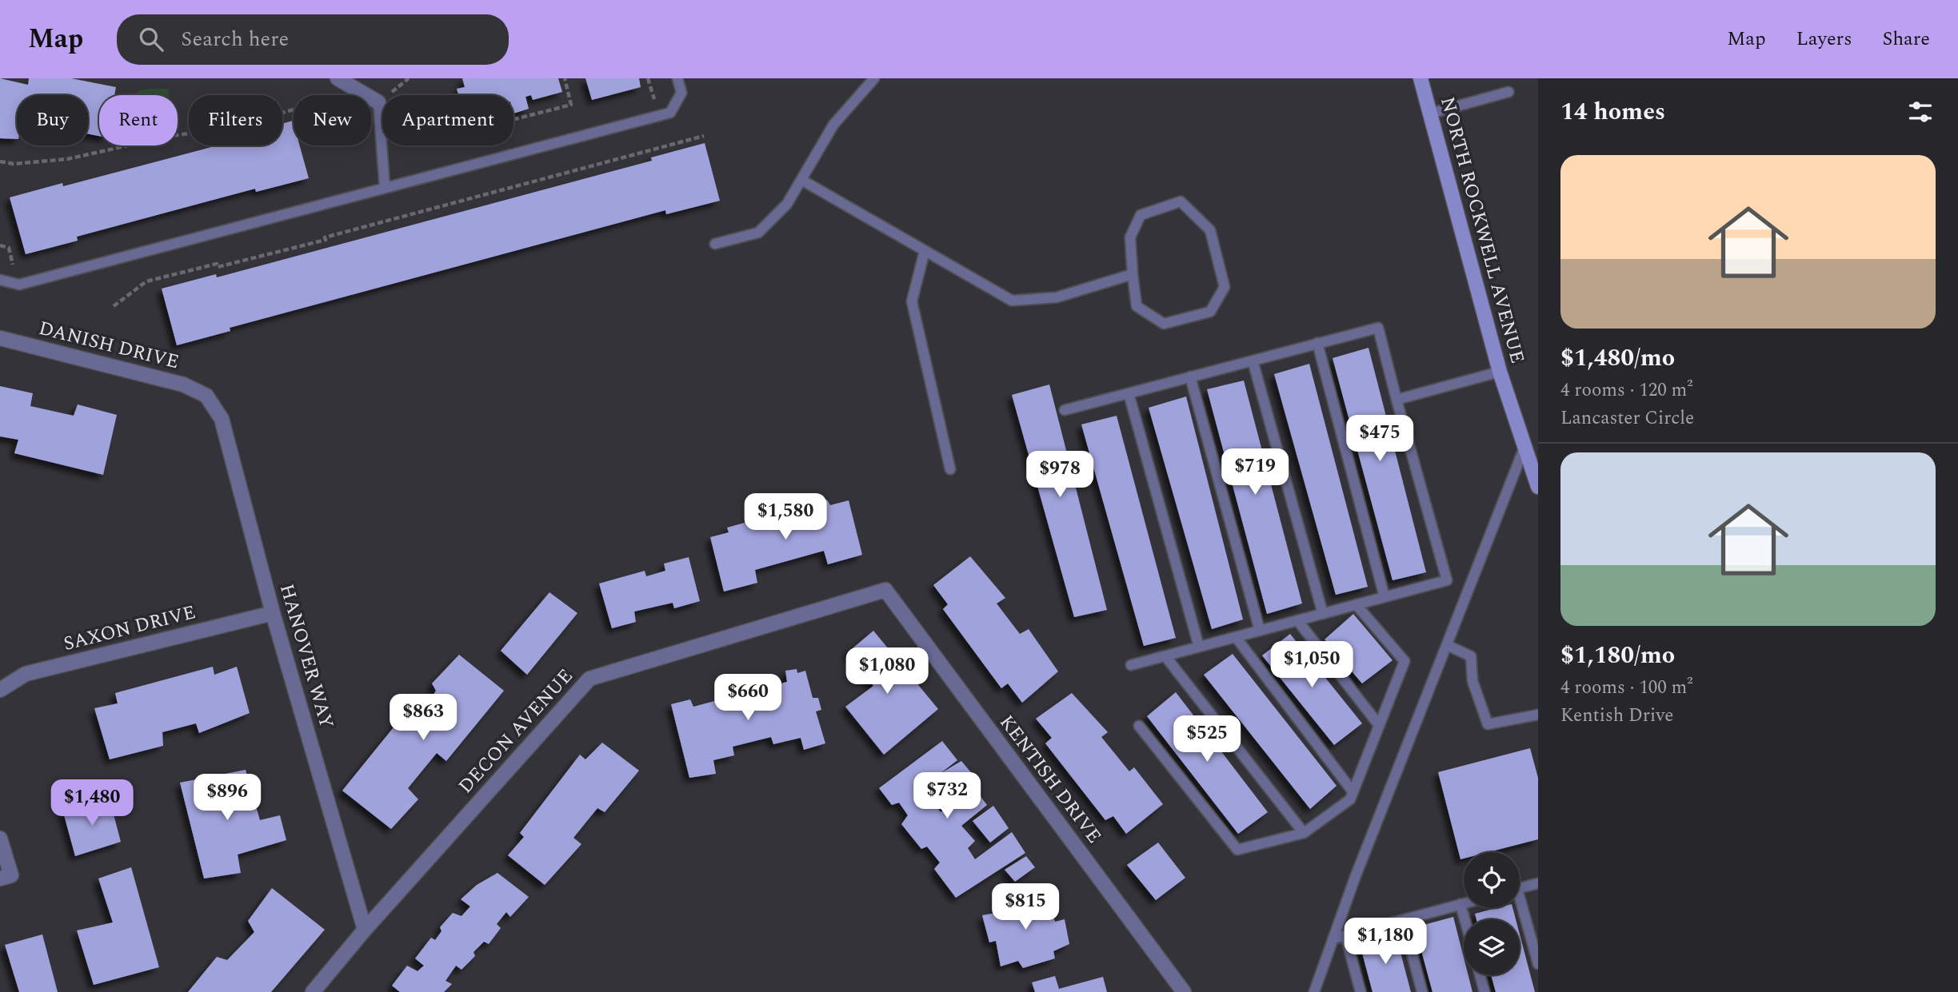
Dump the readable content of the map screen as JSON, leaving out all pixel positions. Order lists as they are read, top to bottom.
{
  "streets": {
    "main road": ["NORTH ROCKWELL AVENUE"],
    "street": [
      "DANISH DRIVE",
      "SAXON DRIVE",
      "HANOVER WAY",
      "DECON AVENUE",
      "KENTISH DRIVE"
    ]
  },
  "crossings": [
    ["DANISH DRIVE", "HANOVER WAY"],
    ["SAXON DRIVE", "HANOVER WAY"],
    ["HANOVER WAY", "DECON AVENUE"],
    ["DECON AVENUE", "KENTISH DRIVE"]
  ],
  "page": {
    "header": "Map",
    "search": "Search here",
    "nav": ["Map", "Layers", "Share"],
    "heading": "14 homes",
    "chip": [
      "Buy",
      "Rent",
      "Filters",
      "New",
      "Apartment"
    ],
    "list": [
      {
        "name": "$1,480/mo",
        "note": "4 rooms · 120 m² · Lancaster Circle"
      },
      {
        "name": "$1,180/mo",
        "note": "4 rooms · 100 m² · Kentish Drive"
      }
    ],
    "price": [
      "$475",
      "$719",
      "$978",
      "$1,580",
      "$1,050",
      "$1,080",
      "$660",
      "$863",
      "$525",
      "$732",
      "$896",
      "$1,480",
      "$815",
      "$1,180"
    ]
  }
}
